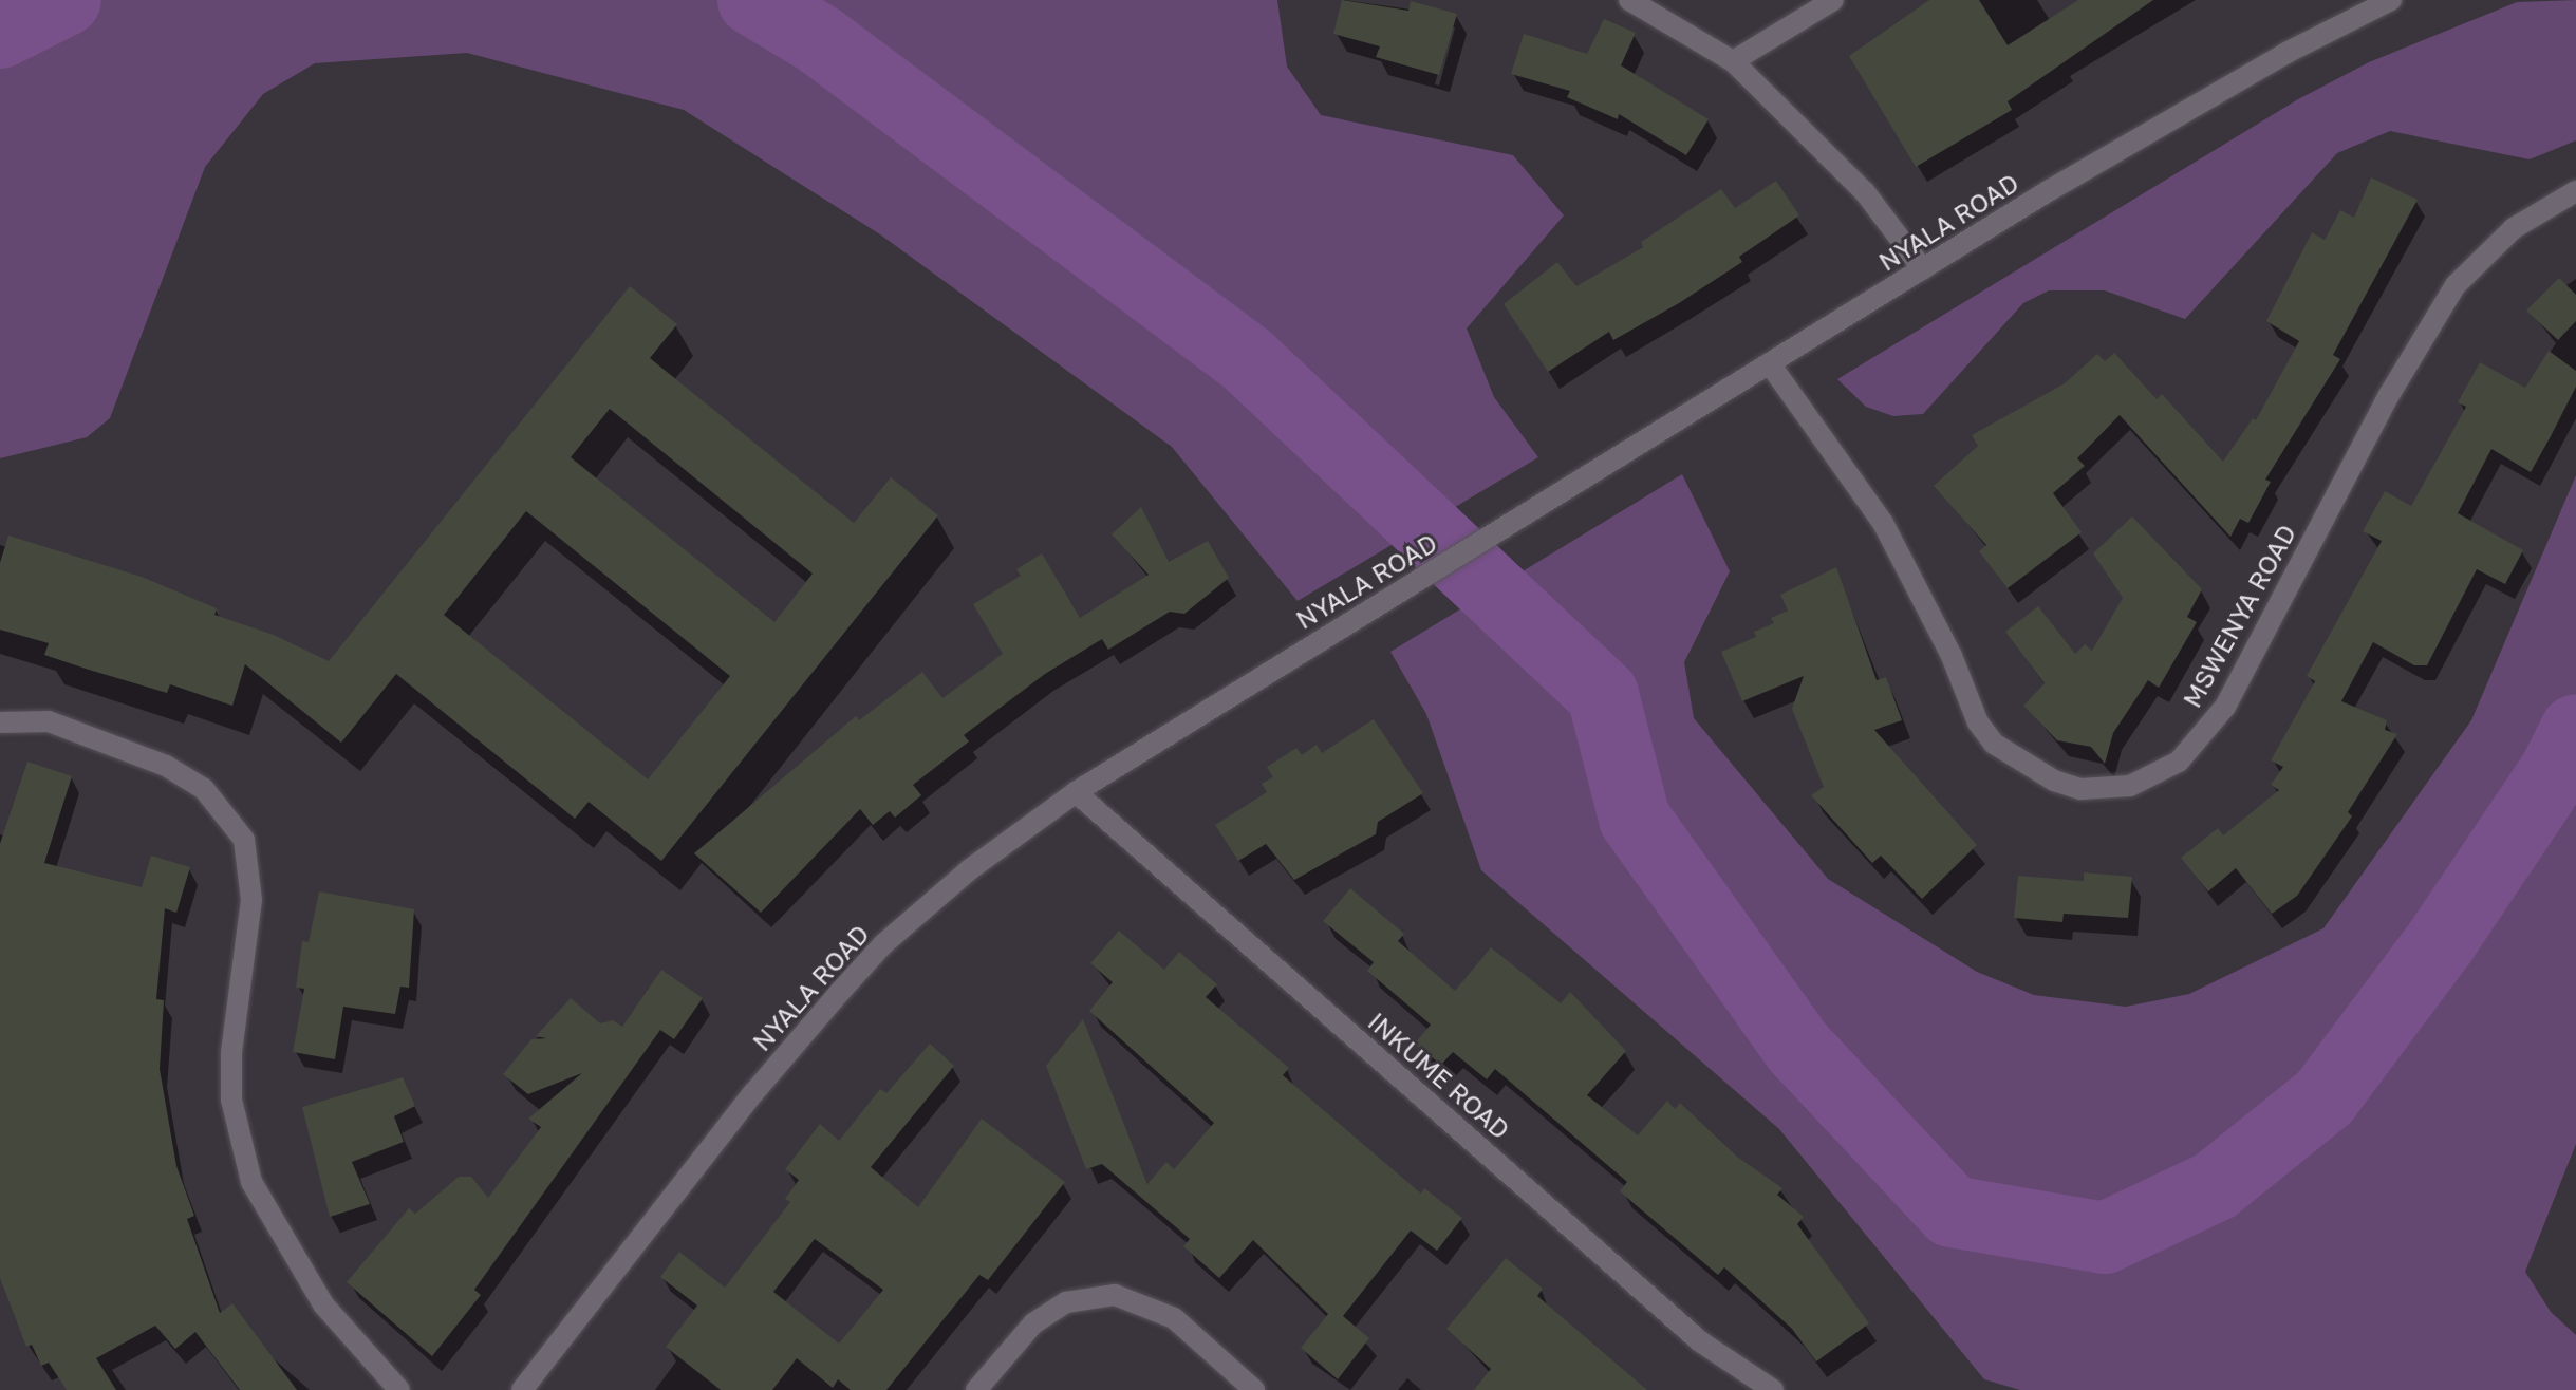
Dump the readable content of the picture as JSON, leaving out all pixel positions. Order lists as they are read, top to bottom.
{
  "streets": {
    "street": ["NYALA ROAD", "MSWENYA ROAD", "INKUME ROAD"]
  },
  "crossings": [
    ["NYALA ROAD", "MSWENYA ROAD"],
    ["NYALA ROAD", "INKUME ROAD"]
  ]
}
